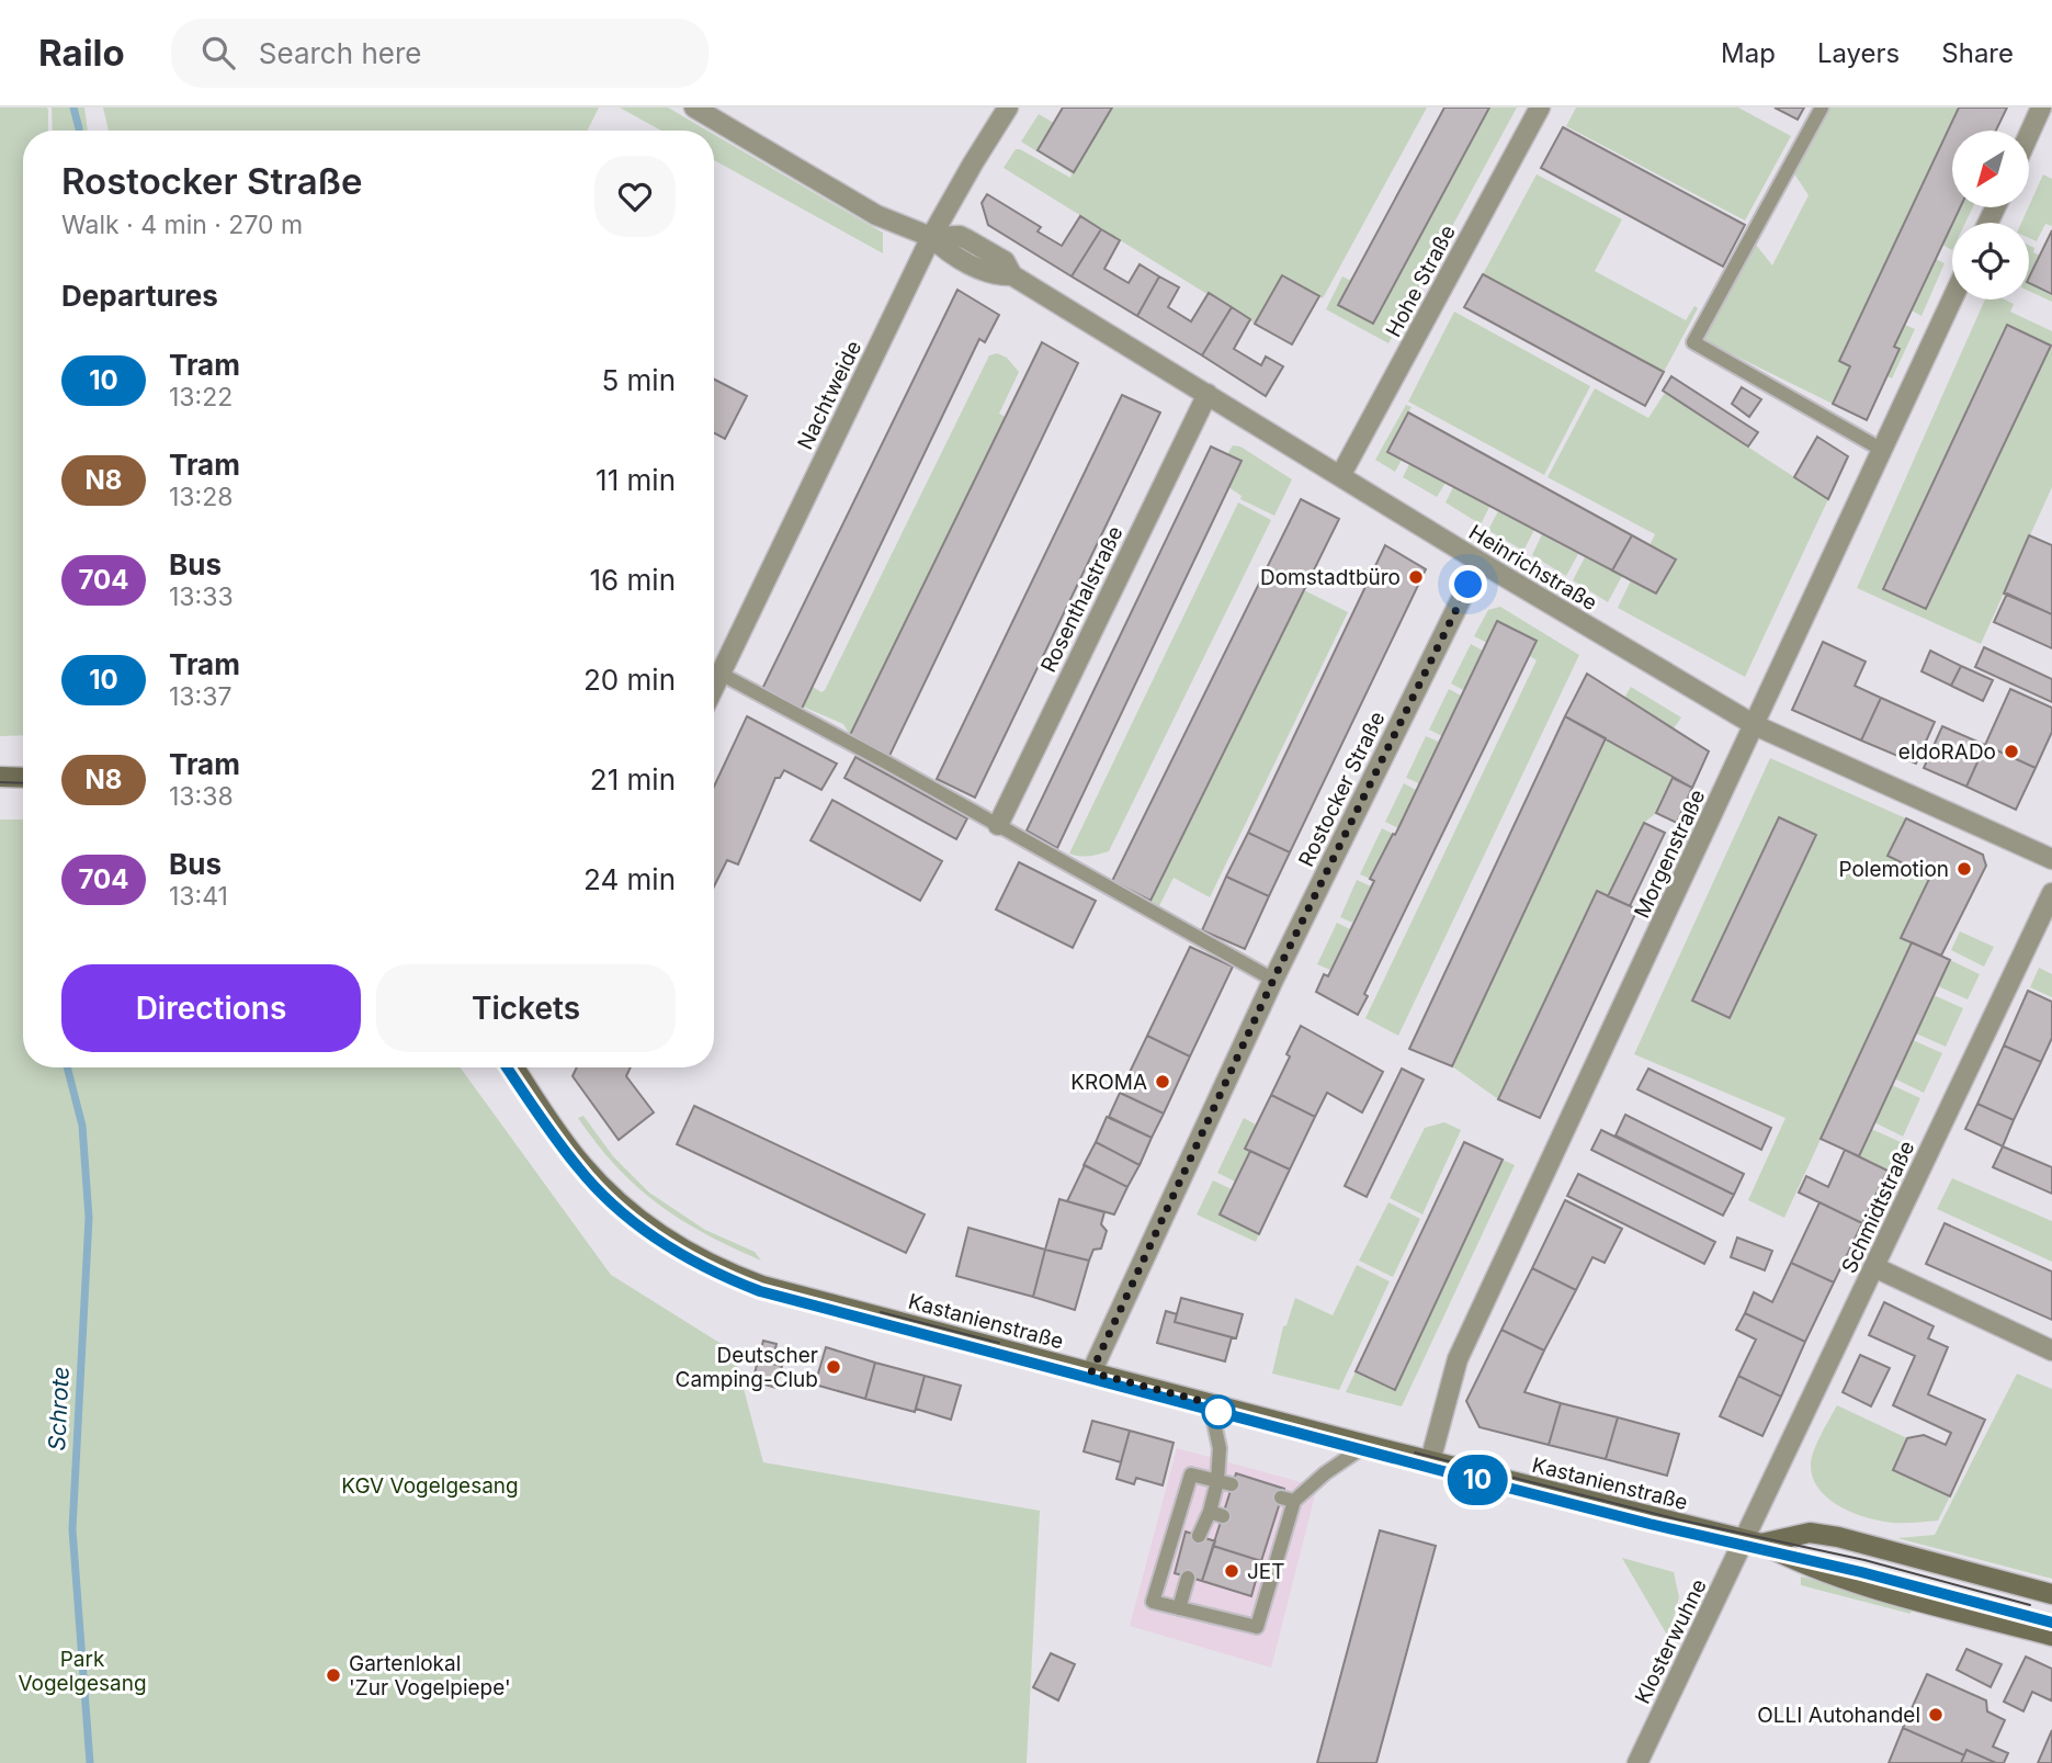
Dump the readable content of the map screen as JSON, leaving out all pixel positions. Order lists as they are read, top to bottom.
{
  "streets": {
    "main road": ["Kastanienstraße"],
    "street": [
      "Hohe Straße",
      "Nachtweide",
      "Heinrichstraße",
      "Rosenthalstraße",
      "Rostocker Straße",
      "Morgenstraße",
      "Schmidtstraße",
      "Klosterwuhne"
    ]
  },
  "crossings": [
    ["Hohe Straße", "Heinrichstraße"],
    ["Nachtweide", "Heinrichstraße"],
    ["Heinrichstraße", "Rosenthalstraße"],
    ["Heinrichstraße", "Rostocker Straße"],
    ["Heinrichstraße", "Morgenstraße"],
    ["Rostocker Straße", "Kastanienstraße"],
    ["Morgenstraße", "Kastanienstraße"],
    ["Schmidtstraße", "Kastanienstraße"],
    ["Schmidtstraße", "Klosterwuhne"],
    ["Kastanienstraße", "Klosterwuhne"]
  ],
  "water": ["Schrote"],
  "parks": ["KGV Vogelgesang", "Park Vogelgesang"],
  "places": [
    "Domstadtbüro",
    "eldoRADo",
    "Polemotion",
    "KROMA",
    "Deutscher Camping-Club",
    "JET",
    "Gartenlokal 'Zur Vogelpiepe'",
    "OLLI Autohandel"
  ],
  "lines": ["tram line 10"],
  "north": "bottom left",
  "page": {
    "header": "Railo",
    "search": "Search here",
    "nav": ["Map", "Layers", "Share"],
    "on_map": "10",
    "heading": [
      ["Rostocker Straße", "Walk · 4 min · 270 m"],
      "Departures"
    ],
    "list": [
      {
        "mark": "10",
        "name": "Tram",
        "note": "13:22",
        "value": "5 min"
      },
      {
        "mark": "N8",
        "name": "Tram",
        "note": "13:28",
        "value": "11 min"
      },
      {
        "mark": "704",
        "name": "Bus",
        "note": "13:33",
        "value": "16 min"
      },
      {
        "mark": "10",
        "name": "Tram",
        "note": "13:37",
        "value": "20 min"
      },
      {
        "mark": "N8",
        "name": "Tram",
        "note": "13:38",
        "value": "21 min"
      },
      {
        "mark": "704",
        "name": "Bus",
        "note": "13:41",
        "value": "24 min"
      }
    ],
    "buttons": ["Directions", "Tickets"]
  }
}
